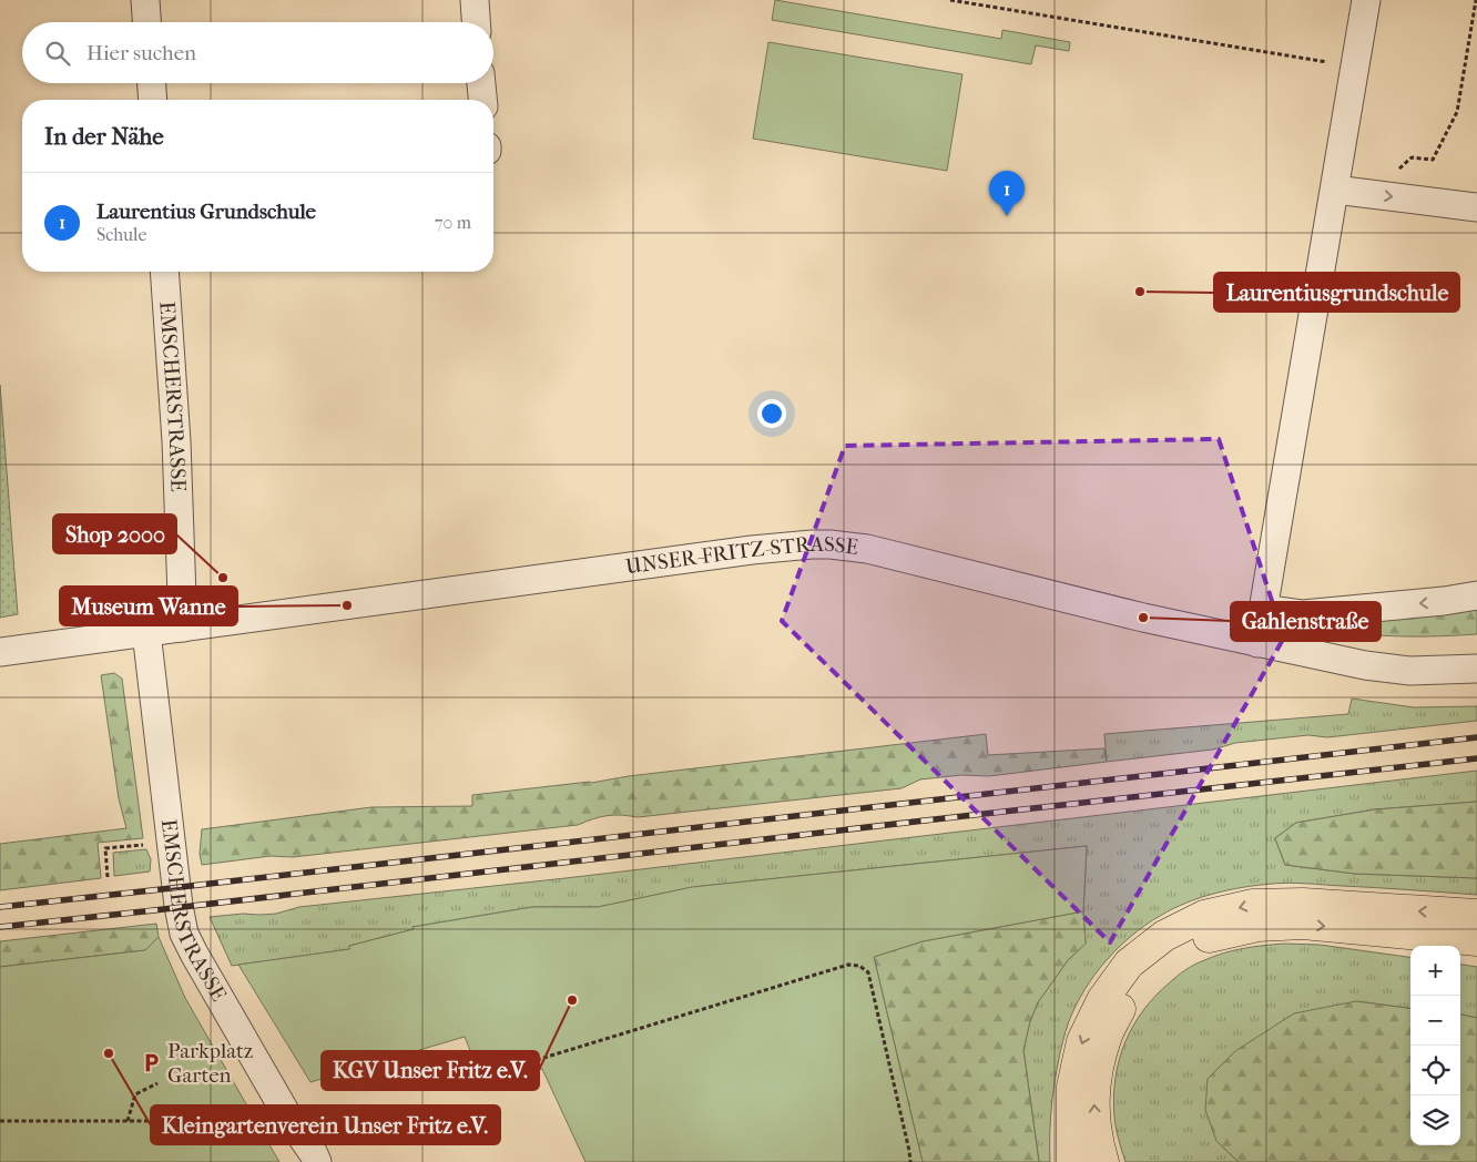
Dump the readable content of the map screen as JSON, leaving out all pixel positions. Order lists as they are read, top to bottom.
{
  "streets": {
    "street": ["EMSCHERSTRASSE", "UNSER-FRITZ-STRASSE"]
  },
  "crossings": [
    ["EMSCHERSTRASSE", "UNSER-FRITZ-STRASSE"]
  ],
  "places": {
    "other": [
      "Laurentiusgrundschule",
      "Shop 2000",
      "Museum Wanne",
      "Gahlenstraße",
      "KGV Unser Fritz e.V.",
      "Kleingartenverein Unser Fritz e.V."
    ],
    "parking": ["Parkplatz Garten"]
  },
  "page": {
    "search": "Hier suchen",
    "heading": "In der Nähe",
    "pins": "1",
    "list": [
      {
        "mark": "1",
        "name": "Laurentius Grundschule",
        "note": "Schule",
        "value": "70 m"
      }
    ],
    "map_buttons": ["+", "−"]
  }
}
